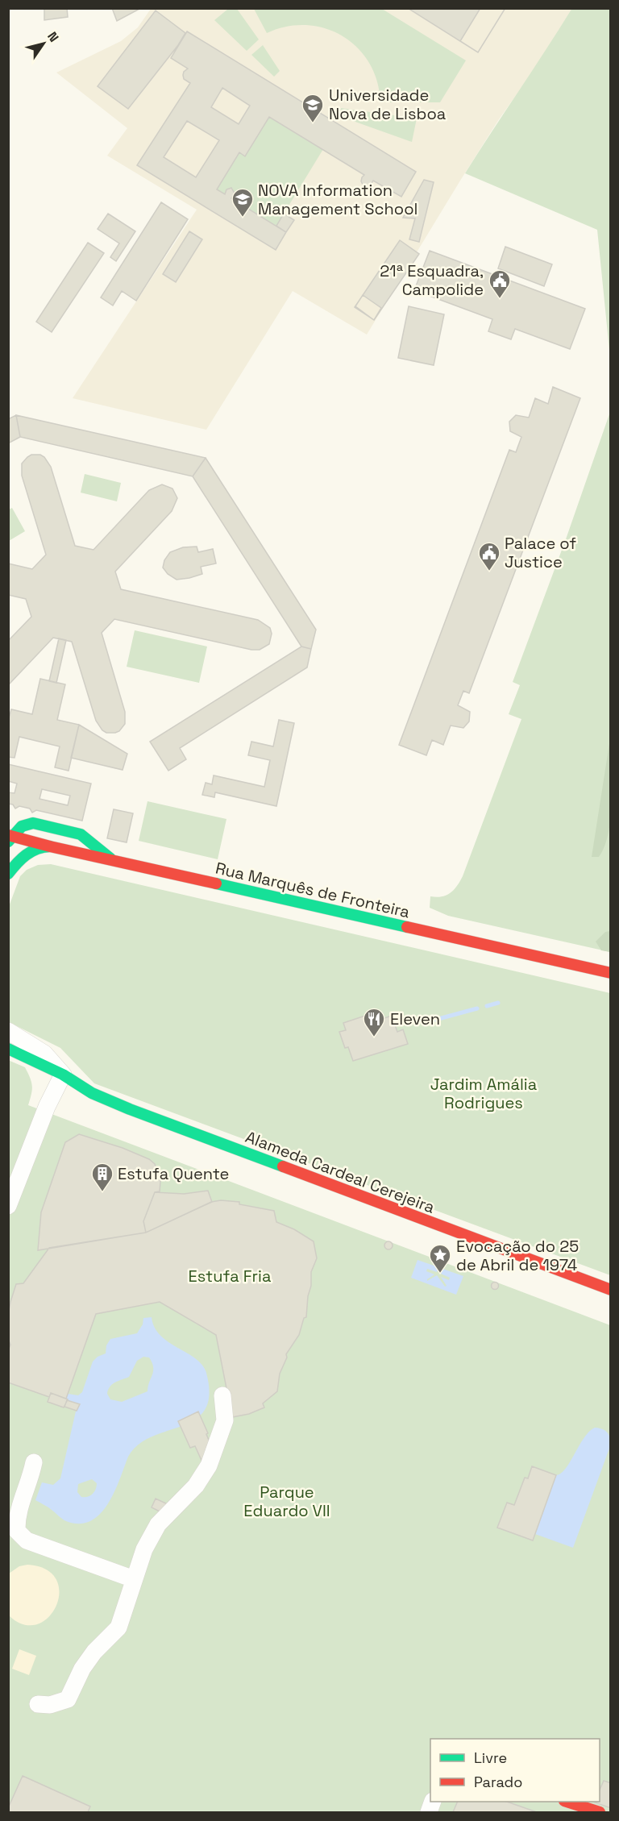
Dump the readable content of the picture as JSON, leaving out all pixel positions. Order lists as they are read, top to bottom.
{
  "streets": {
    "street": ["Rua Marquês de Fronteira", "Alameda Cardeal Cerejeira"]
  },
  "parks": ["Jardim Amália Rodrigues", "Estufa Fria", "Parque Eduardo VII"],
  "places": {
    "school or university": ["Universidade Nova de Lisboa", "NOVA Information Management School"],
    "public building": ["21ª Esquadra, Campolide", "Palace of Justice"],
    "restaurant": ["Eleven"],
    "building": ["Estufa Quente"],
    "place": ["Evocação do 25 de Abril de 1974"]
  },
  "legend": ["Livre", "Parado"],
  "north": "top right"
}
